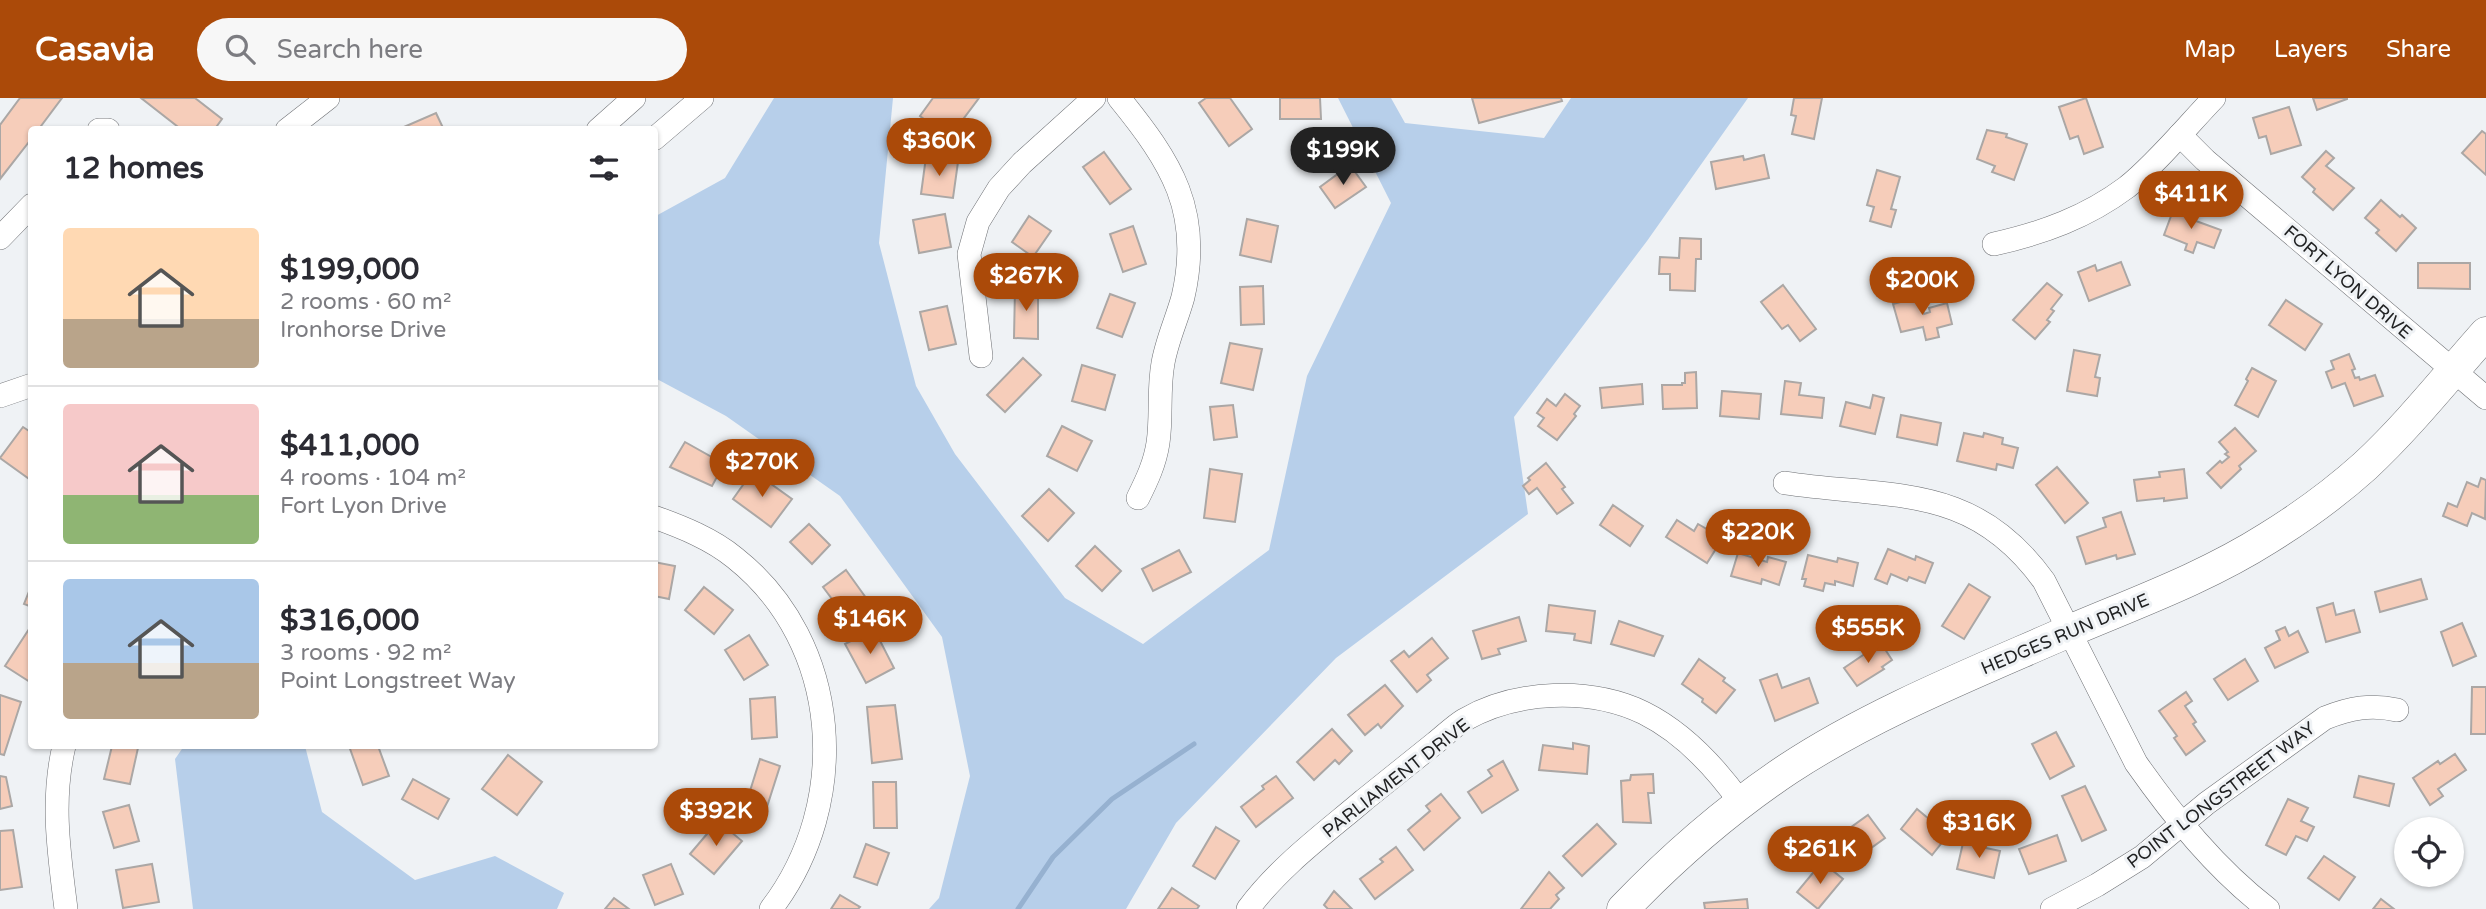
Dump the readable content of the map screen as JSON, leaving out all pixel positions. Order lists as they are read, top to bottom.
{
  "streets": {
    "street": [
      "FORT LYON DRIVE",
      "HEDGES RUN DRIVE",
      "PARLIAMENT DRIVE",
      "POINT LONGSTREET WAY"
    ]
  },
  "crossings": [
    ["FORT LYON DRIVE", "HEDGES RUN DRIVE"],
    ["HEDGES RUN DRIVE", "PARLIAMENT DRIVE"]
  ],
  "page": {
    "header": "Casavia",
    "search": "Search here",
    "nav": ["Map", "Layers", "Share"],
    "price": [
      "$360K",
      "$199K",
      "$411K",
      "$267K",
      "$200K",
      "$270K",
      "$220K",
      "$146K",
      "$555K",
      "$392K",
      "$316K",
      "$261K"
    ],
    "heading": "12 homes",
    "list": [
      {
        "name": "$199,000",
        "note": "2 rooms · 60 m² · Ironhorse Drive"
      },
      {
        "name": "$411,000",
        "note": "4 rooms · 104 m² · Fort Lyon Drive"
      },
      {
        "name": "$316,000",
        "note": "3 rooms · 92 m² · Point Longstreet Way"
      }
    ]
  }
}
